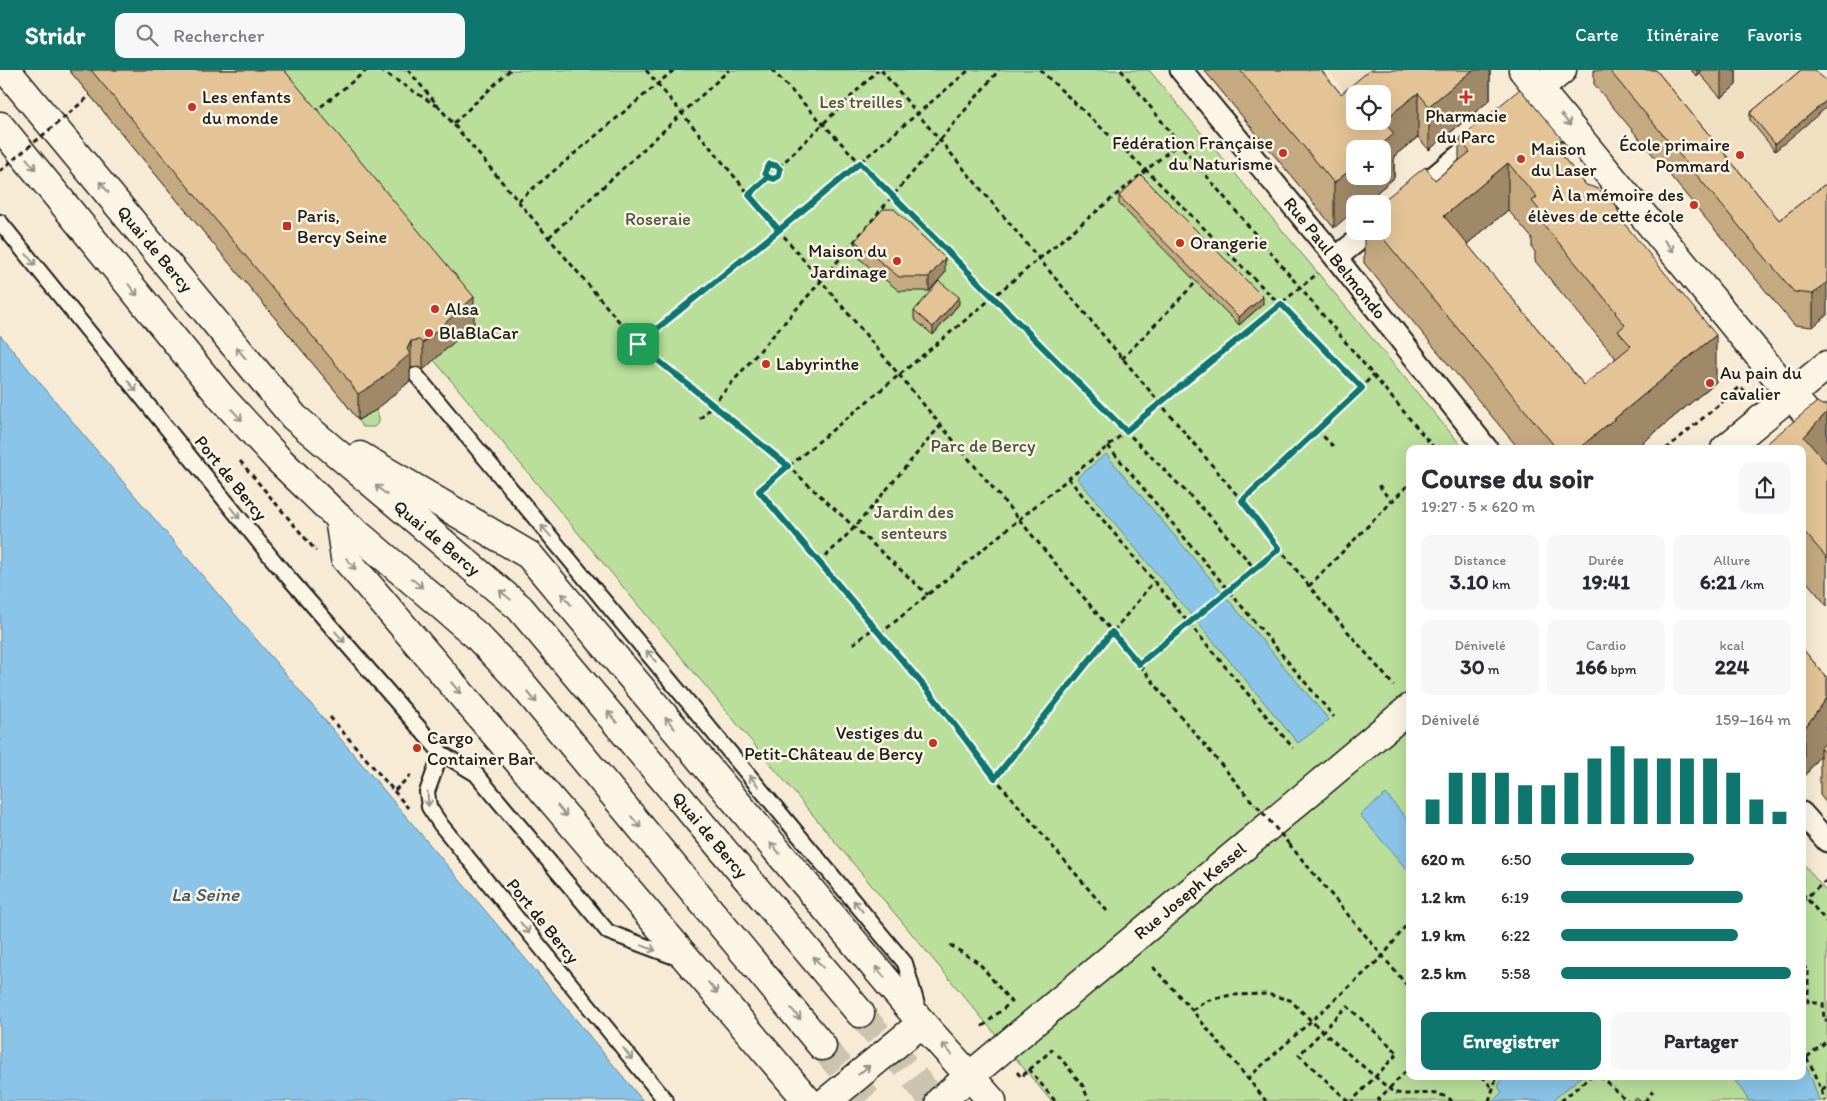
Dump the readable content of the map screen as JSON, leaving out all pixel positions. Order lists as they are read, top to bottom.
{
  "streets": {
    "main road": ["Quai de Bercy", "Rue Joseph Kessel"],
    "street": ["Rue Paul Belmondo"],
    "lane": ["Port de Bercy"]
  },
  "one_way": ["Port de Bercy"],
  "water": ["La Seine"],
  "parks": [
    "Les treilles",
    "Roseraie",
    "Parc de Bercy",
    "Jardin des senteurs"
  ],
  "places": {
    "health": ["Pharmacie du Parc"],
    "other": [
      "Les enfants du monde",
      "Fédération Française du Naturisme",
      "École primaire Pommard",
      "Maison du Laser",
      "À la mémoire des élèves de cette école",
      "Orangerie",
      "Maison du Jardinage",
      "Alsa",
      "BlaBlaCar",
      "Labyrinthe",
      "Au pain du cavalier",
      "Vestiges du Petit-Château de Bercy",
      "Cargo Container Bar"
    ],
    "transit": ["Paris, Bercy Seine"]
  },
  "page": {
    "header": "Stridr",
    "search": "Rechercher",
    "nav": ["Carte", "Itinéraire", "Favoris"],
    "map_buttons": ["+", "−"],
    "heading": ["Course du soir", "19:27 · 5 × 620 m"],
    "stats": [
      ["Distance", "3.10 km"],
      ["Durée", "19:41"],
      ["Allure", "6:21 /km"],
      ["Dénivelé", "30 m"],
      ["Cardio", "166 bpm"],
      ["kcal", "224"]
    ],
    "chart": ["Dénivelé", "159–164 m"],
    "list": [
      {
        "name": "620 m",
        "note": "6:50"
      },
      {
        "name": "1.2 km",
        "note": "6:19"
      },
      {
        "name": "1.9 km",
        "note": "6:22"
      },
      {
        "name": "2.5 km",
        "note": "5:58"
      }
    ],
    "buttons": ["Enregistrer", "Partager"]
  }
}
